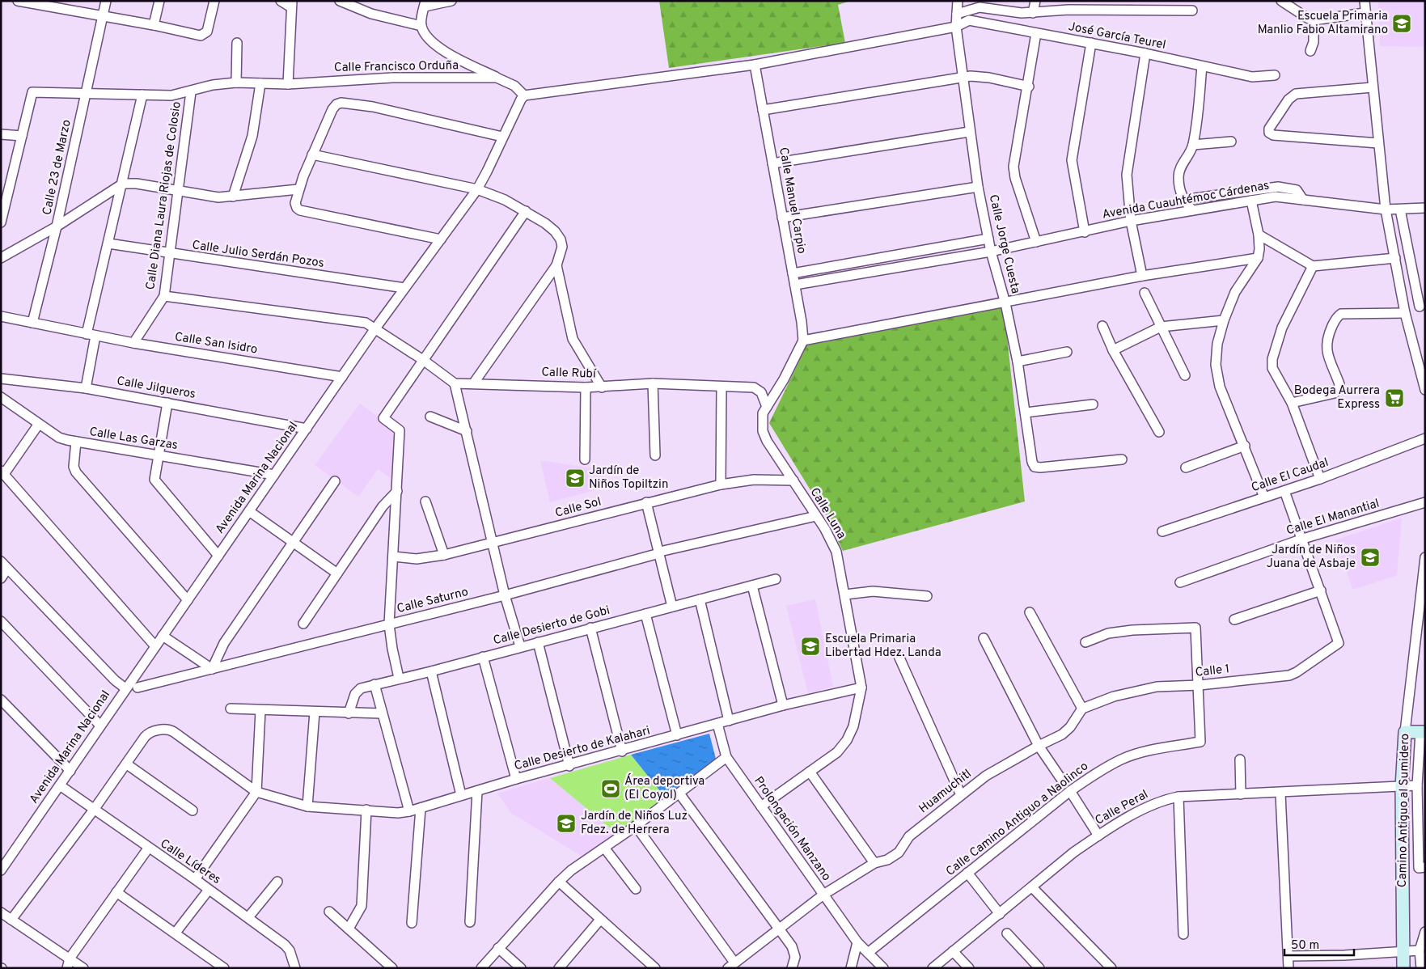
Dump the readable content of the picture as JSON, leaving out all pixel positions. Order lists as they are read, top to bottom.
{
  "streets": {
    "main road": ["Camino Antiguo al Sumidero"],
    "street": [
      "José García Teurel",
      "Calle Francisco Orduña",
      "Calle 23 de Marzo",
      "Calle Diana Laura Riojas de Colosio",
      "Calle Manuel Carpio",
      "Avenida Cuauhtémoc Cárdenas",
      "Calle Jorge Cuesta",
      "Calle Julio Serdán Pozos",
      "Calle San Isidro",
      "Calle Rubí",
      "Calle Jilgueros",
      "Calle Las Garzas",
      "Calle El Caudal",
      "Avenida Marina Nacional",
      "Calle Sol",
      "Calle Luna",
      "Calle El Manantial",
      "Calle Saturno",
      "Calle Desierto de Gobi",
      "Calle 1",
      "Calle Desierto de Kalahari",
      "Huamuchitl",
      "Calle Peral",
      "Calle Camino Antiguo a Naolinco",
      "Prolongación Manzano",
      "Calle Líderes"
    ]
  },
  "crossings": [
    ["José García Teurel", "Calle Manuel Carpio"],
    ["José García Teurel", "Calle Jorge Cuesta"],
    ["Calle Francisco Orduña", "Calle 23 de Marzo"],
    ["Calle Francisco Orduña", "Calle Diana Laura Riojas de Colosio"],
    ["Calle Francisco Orduña", "Avenida Marina Nacional"],
    ["Calle 23 de Marzo", "Calle San Isidro"],
    ["Calle Diana Laura Riojas de Colosio", "Calle Julio Serdán Pozos"],
    ["Calle Diana Laura Riojas de Colosio", "Calle San Isidro"],
    ["Calle Manuel Carpio", "Avenida Cuauhtémoc Cárdenas"],
    ["Calle Manuel Carpio", "Calle Luna"],
    ["Avenida Cuauhtémoc Cárdenas", "Calle Jorge Cuesta"],
    ["Calle Julio Serdán Pozos", "Avenida Marina Nacional"],
    ["Calle San Isidro", "Avenida Marina Nacional"],
    ["Calle Rubí", "Calle Luna"],
    ["Calle Jilgueros", "Avenida Marina Nacional"],
    ["Calle Las Garzas", "Avenida Marina Nacional"],
    ["Avenida Marina Nacional", "Calle Líderes"],
    ["Calle Sol", "Calle Luna"],
    ["Calle Luna", "Calle Saturno"],
    ["Calle Luna", "Calle Desierto de Kalahari"],
    ["Calle 1", "Huamuchitl"],
    ["Calle 1", "Calle Camino Antiguo a Naolinco"],
    ["Calle Desierto de Kalahari", "Prolongación Manzano"],
    ["Calle Desierto de Kalahari", "Calle Líderes"],
    ["Huamuchitl", "Prolongación Manzano"],
    ["Calle Peral", "Camino Antiguo al Sumidero"],
    ["Calle Camino Antiguo a Naolinco", "Prolongación Manzano"]
  ],
  "places": {
    "school or university": [
      "Escuela Primaria Manlio Fabio Altamirano",
      "Jardín de Niños Topiltzin",
      "Jardín de Niños Juana de Asbaje",
      "Escuela Primaria Libertad Hdez. Landa",
      "Jardín de Niños Luz Fdez. de Herrera"
    ],
    "supermarket": ["Bodega Aurrera Express"],
    "sports": ["Área deportiva (El Coyol)"]
  },
  "scale_bar": "50 m"
}
